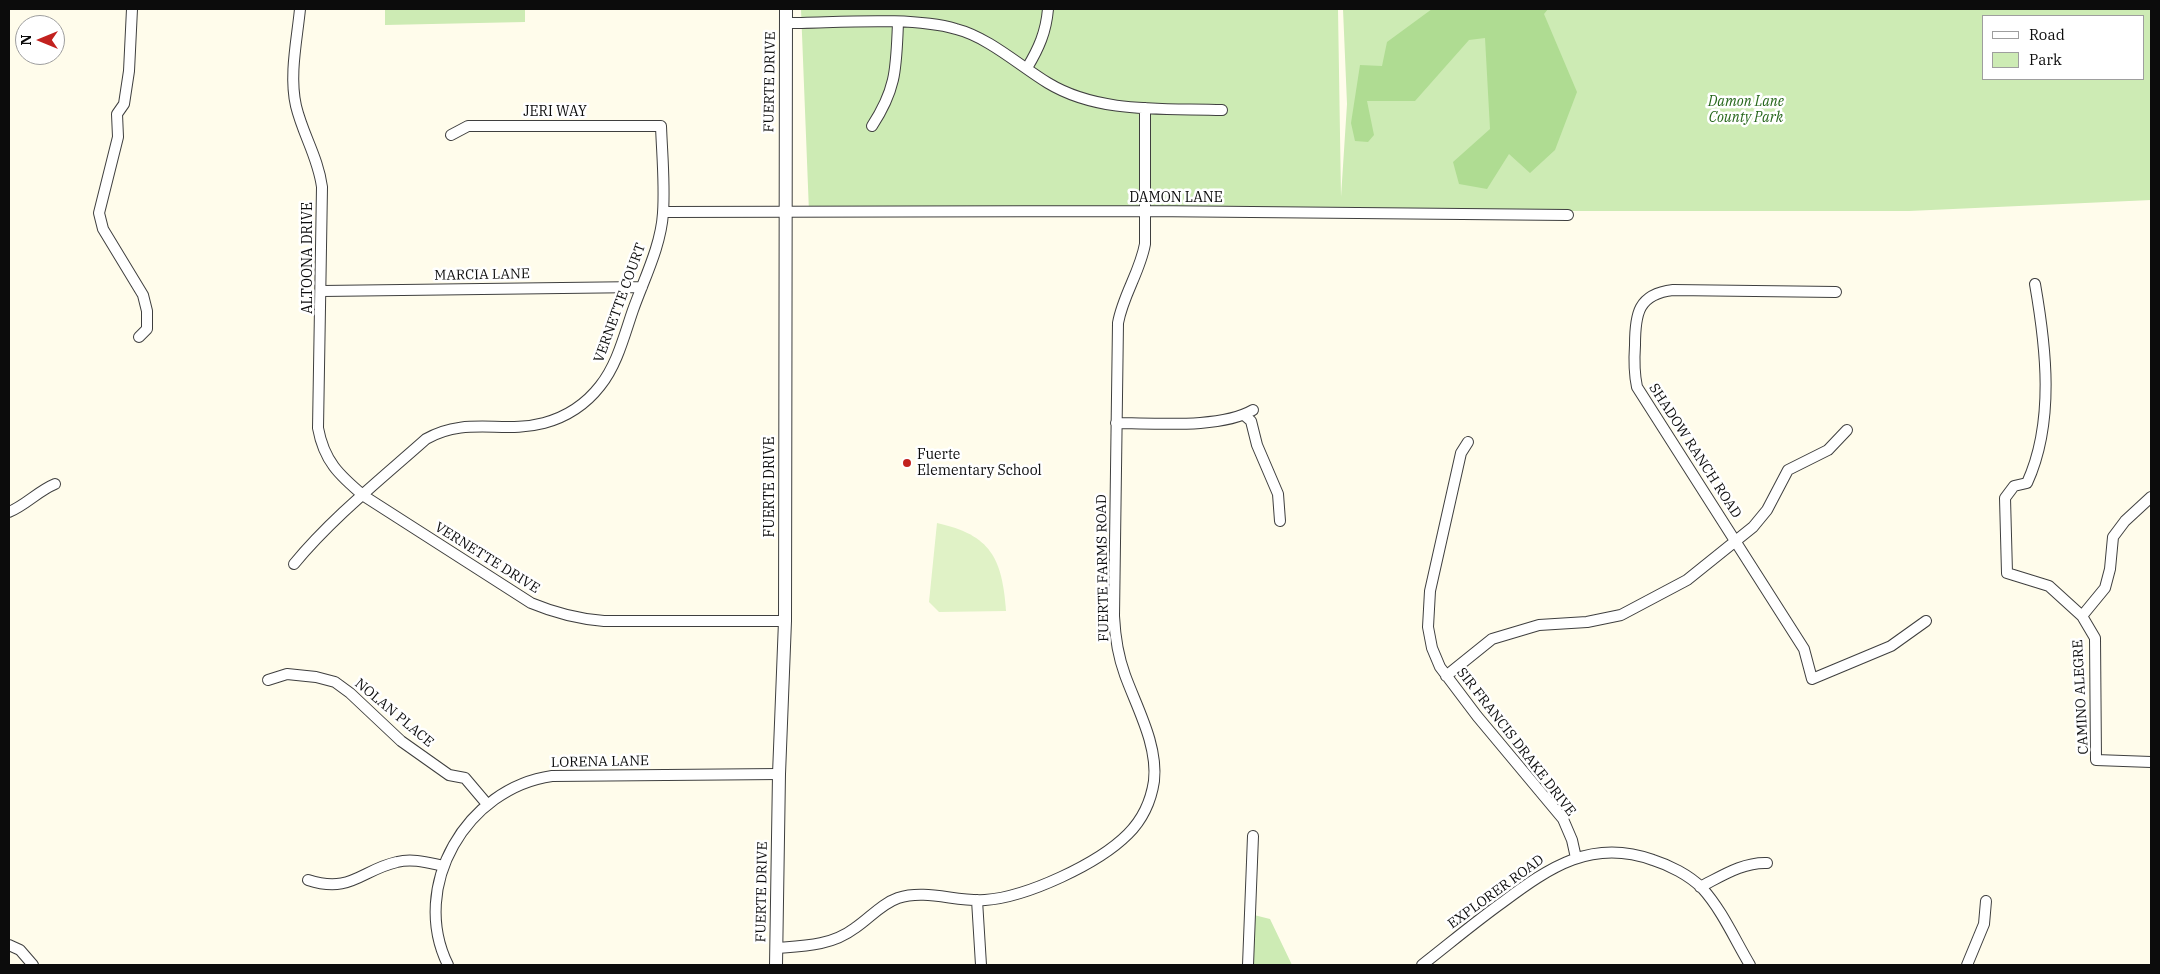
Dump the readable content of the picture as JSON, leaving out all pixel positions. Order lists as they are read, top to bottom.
{
  "streets": {
    "street": [
      "FUERTE DRIVE",
      "JERI WAY",
      "DAMON LANE",
      "ALTOONA DRIVE",
      "MARCIA LANE",
      "VERNETTE COURT",
      "SHADOW RANCH ROAD",
      "VERNETTE DRIVE",
      "FUERTE FARMS ROAD",
      "CAMINO ALEGRE",
      "NOLAN PLACE",
      "SIR FRANCIS DRAKE DRIVE",
      "LORENA LANE",
      "EXPLORER ROAD"
    ]
  },
  "crossings": [
    ["FUERTE DRIVE", "DAMON LANE"],
    ["FUERTE DRIVE", "VERNETTE DRIVE"],
    ["FUERTE DRIVE", "FUERTE FARMS ROAD"],
    ["FUERTE DRIVE", "LORENA LANE"],
    ["JERI WAY", "VERNETTE COURT"],
    ["DAMON LANE", "FUERTE FARMS ROAD"],
    ["ALTOONA DRIVE", "MARCIA LANE"],
    ["ALTOONA DRIVE", "VERNETTE COURT"],
    ["ALTOONA DRIVE", "VERNETTE DRIVE"],
    ["MARCIA LANE", "VERNETTE COURT"],
    ["VERNETTE COURT", "VERNETTE DRIVE"],
    ["NOLAN PLACE", "LORENA LANE"],
    ["SIR FRANCIS DRAKE DRIVE", "EXPLORER ROAD"]
  ],
  "parks": ["Damon Lane County Park"],
  "places": ["Fuerte Elementary School"],
  "legend": ["Road", "Park"],
  "north": "left"
}
